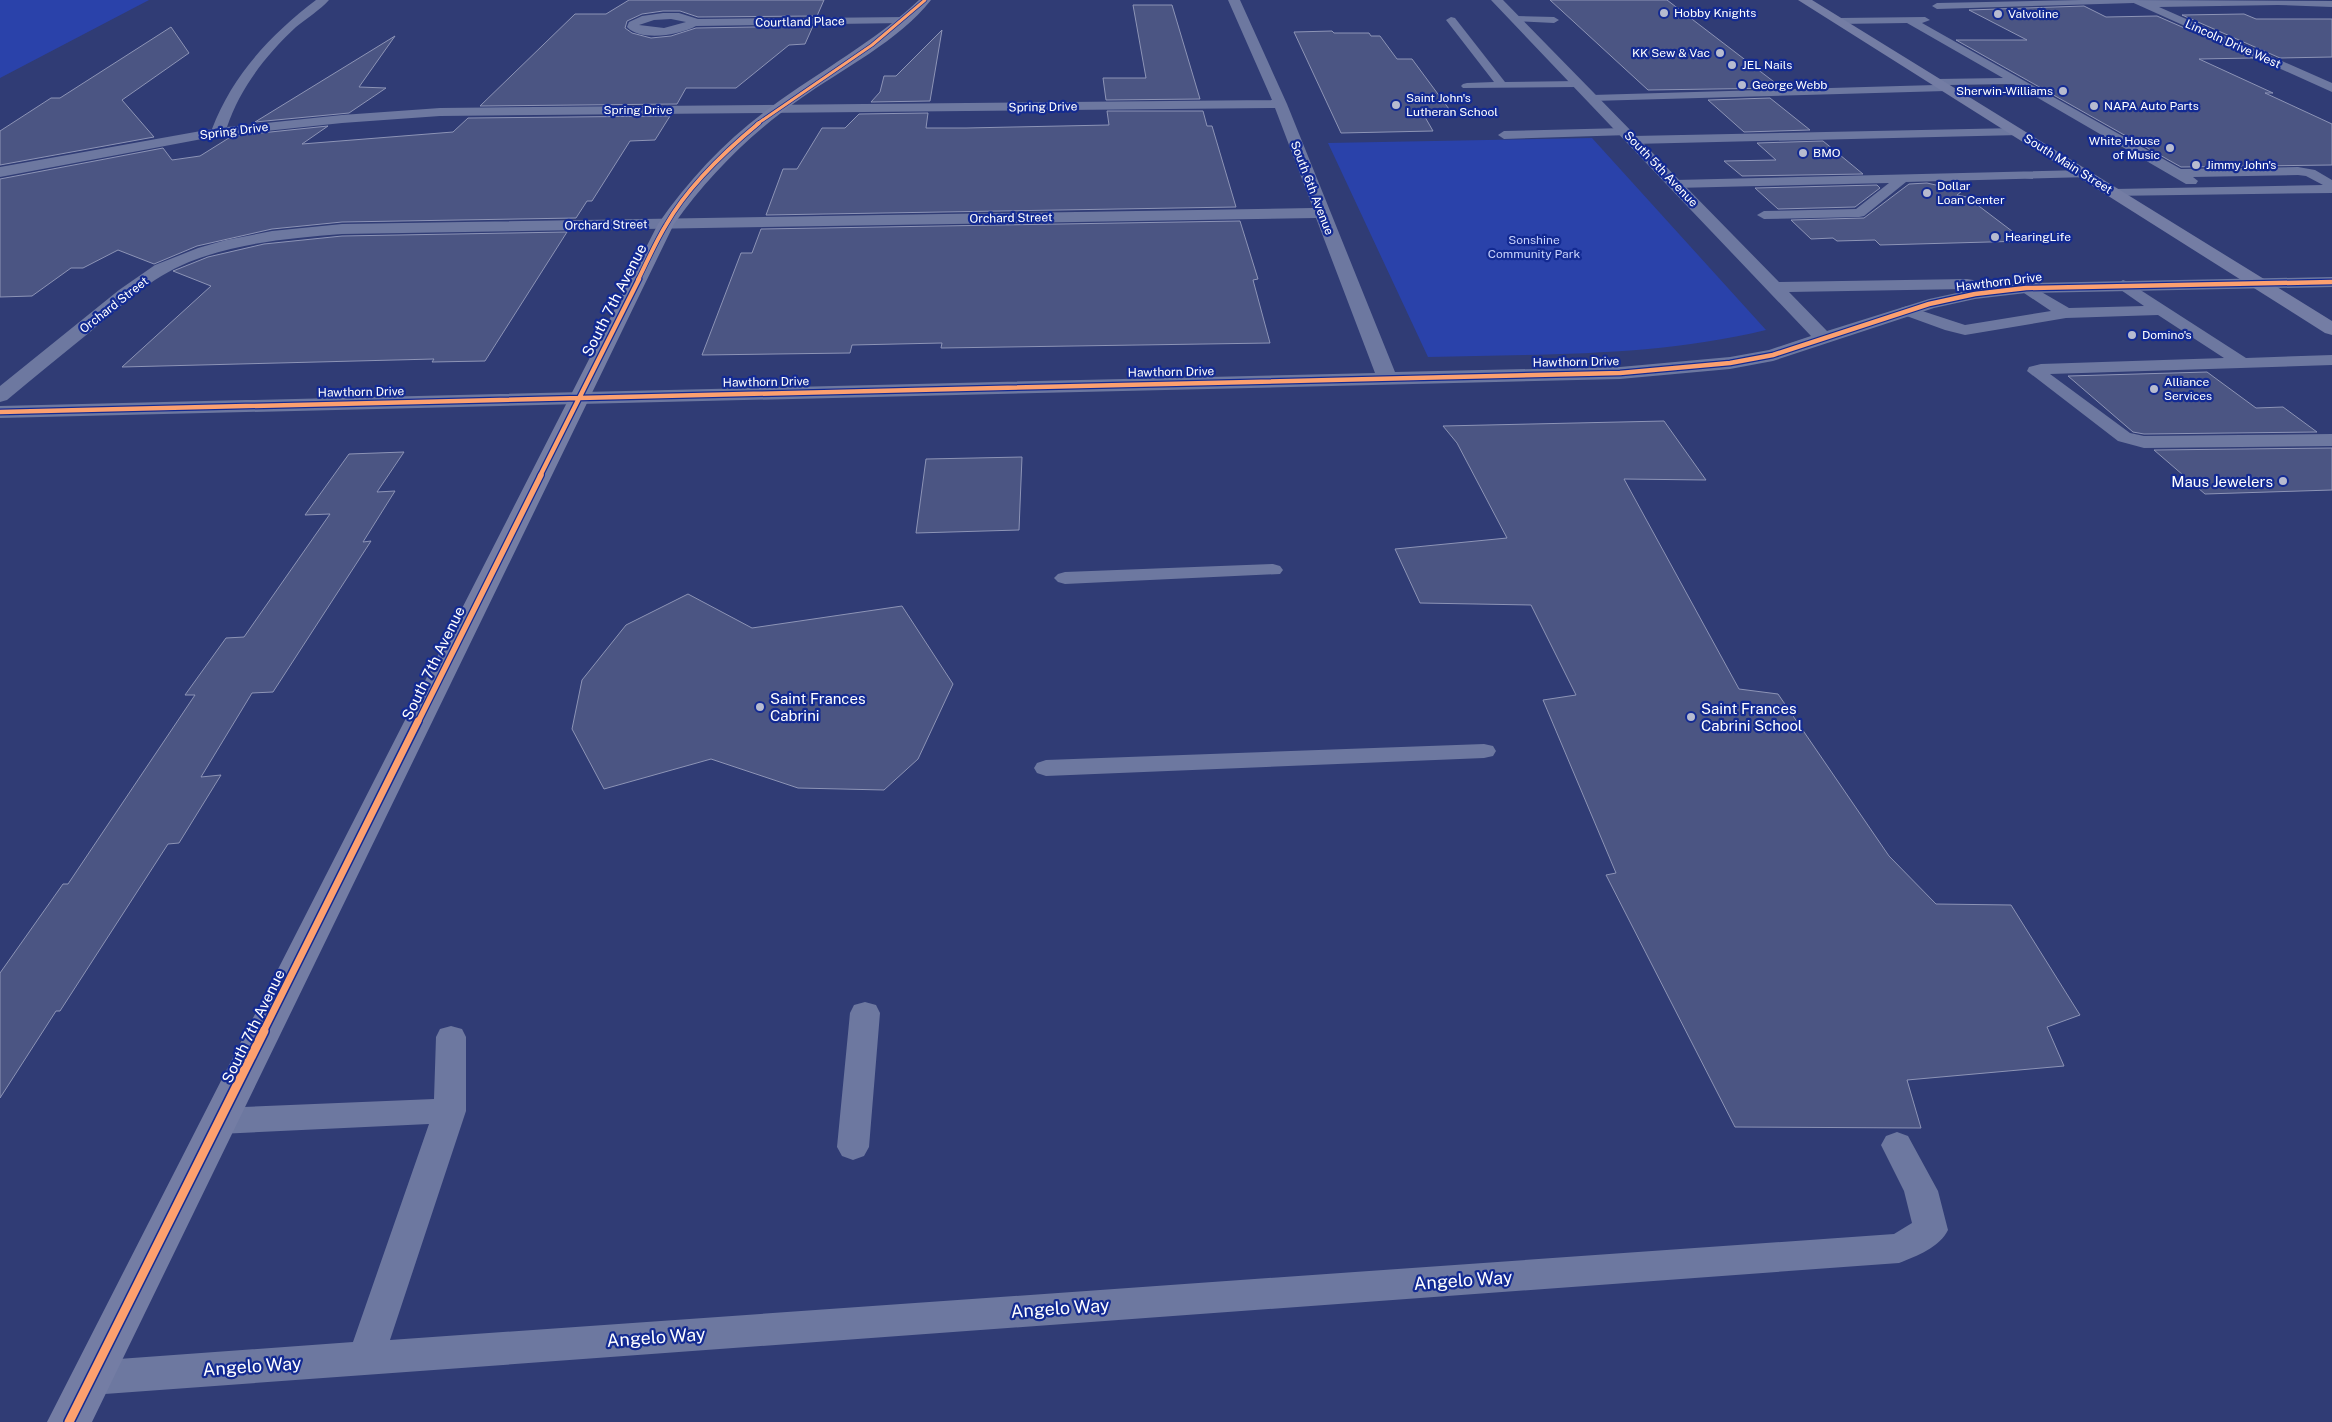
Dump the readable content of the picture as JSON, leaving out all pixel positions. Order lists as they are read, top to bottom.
{
  "streets": {
    "street": [
      "Courtland Place",
      "Lincoln Drive West",
      "Spring Drive",
      "South Main Street",
      "South 5th Avenue",
      "South 6th Avenue",
      "Orchard Street",
      "Hawthorn Drive",
      "South 7th Avenue"
    ],
    "lane": ["Angelo Way"]
  },
  "crossings": [
    ["Courtland Place", "South 7th Avenue"],
    ["Spring Drive", "South 6th Avenue"],
    ["Spring Drive", "South 7th Avenue"],
    ["South Main Street", "Hawthorn Drive"],
    ["South 5th Avenue", "Hawthorn Drive"],
    ["South 6th Avenue", "Orchard Street"],
    ["South 6th Avenue", "Hawthorn Drive"],
    ["Orchard Street", "South 7th Avenue"],
    ["Hawthorn Drive", "South 7th Avenue"],
    ["South 7th Avenue", "Angelo Way"]
  ],
  "parks": ["Sonshine Community Park"],
  "places": [
    "Hobby Knights",
    "Valvoline",
    "KK Sew & Vac",
    "JEL Nails",
    "George Webb",
    "Sherwin-Williams",
    "Saint John's Lutheran School",
    "NAPA Auto Parts",
    "White House of Music",
    "BMO",
    "Jimmy John's",
    "Dollar Loan Center",
    "HearingLife",
    "Domino's",
    "Alliance Services",
    "Maus Jewelers",
    "Saint Frances Cabrini",
    "Saint Frances Cabrini School"
  ]
}
